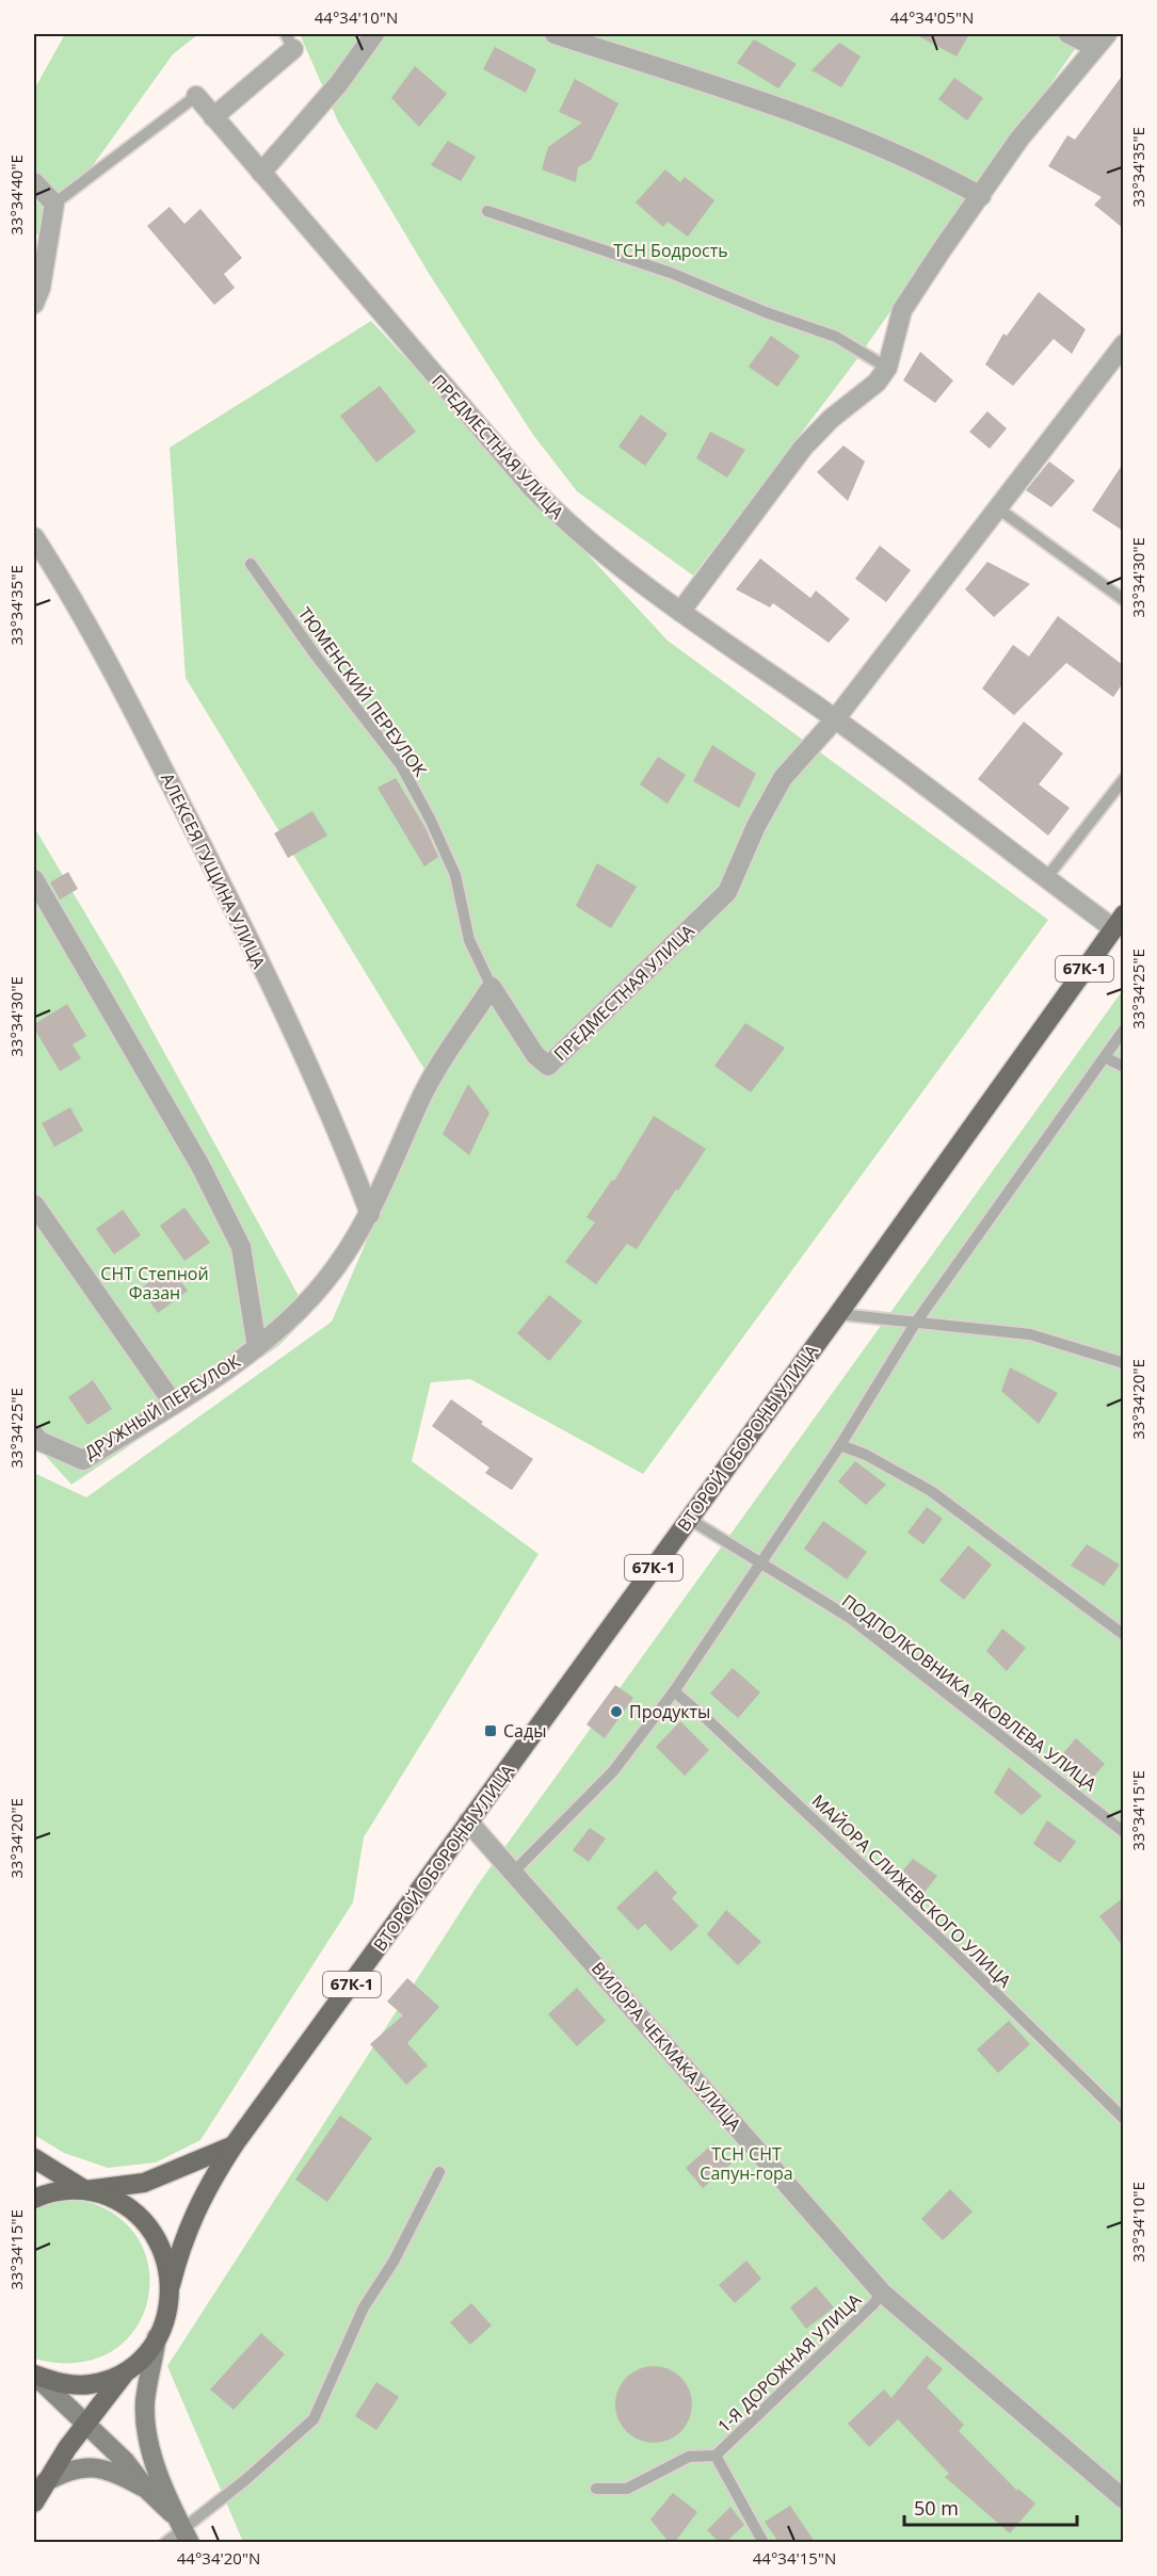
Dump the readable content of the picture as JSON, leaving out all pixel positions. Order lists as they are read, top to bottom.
{
  "streets": {
    "main road": ["67К-1", "ВТОРОЙ ОБОРОНЫ УЛИЦА"],
    "street": [
      "ПРЕДМЕСТНАЯ УЛИЦА",
      "АЛЕКСЕЯ ГУЩИНА УЛИЦА",
      "ДРУЖНЫЙ ПЕРЕУЛОК",
      "ВИЛОРА ЧЕКМАКА УЛИЦА"
    ],
    "lane": [
      "ТЮМЕНСКИЙ ПЕРЕУЛОК",
      "ПОДПОЛКОВНИКА ЯКОВЛЕВА УЛИЦА",
      "МАЙОРА СЛИЖЕВСКОГО УЛИЦА",
      "1-Я ДОРОЖНАЯ УЛИЦА"
    ]
  },
  "crossings": [
    ["ПРЕДМЕСТНАЯ УЛИЦА", "ТЮМЕНСКИЙ ПЕРЕУЛОК"],
    ["ПРЕДМЕСТНАЯ УЛИЦА", "ВТОРОЙ ОБОРОНЫ УЛИЦА"],
    ["АЛЕКСЕЯ ГУЩИНА УЛИЦА", "ДРУЖНЫЙ ПЕРЕУЛОК"],
    ["67К-1", "ВТОРОЙ ОБОРОНЫ УЛИЦА"],
    ["ВТОРОЙ ОБОРОНЫ УЛИЦА", "ПОДПОЛКОВНИКА ЯКОВЛЕВА УЛИЦА"],
    ["ВТОРОЙ ОБОРОНЫ УЛИЦА", "ВИЛОРА ЧЕКМАКА УЛИЦА"],
    ["ВИЛОРА ЧЕКМАКА УЛИЦА", "1-Я ДОРОЖНАЯ УЛИЦА"]
  ],
  "parks": ["ТСН Бодрость", "СНТ Степной Фазан", "ТСН СНТ Сапун-гора"],
  "places": {
    "other": ["Продукты"],
    "transit": ["Сады"]
  },
  "scale_bar": "50 m",
  "coordinates": [
    "44°34'10\"N",
    "44°34'05\"N",
    "33°34'35\"E",
    "33°34'40\"E",
    "33°34'30\"E",
    "33°34'25\"E",
    "33°34'20\"E",
    "33°34'15\"E",
    "33°34'10\"E",
    "44°34'20\"N",
    "44°34'15\"N"
  ]
}
